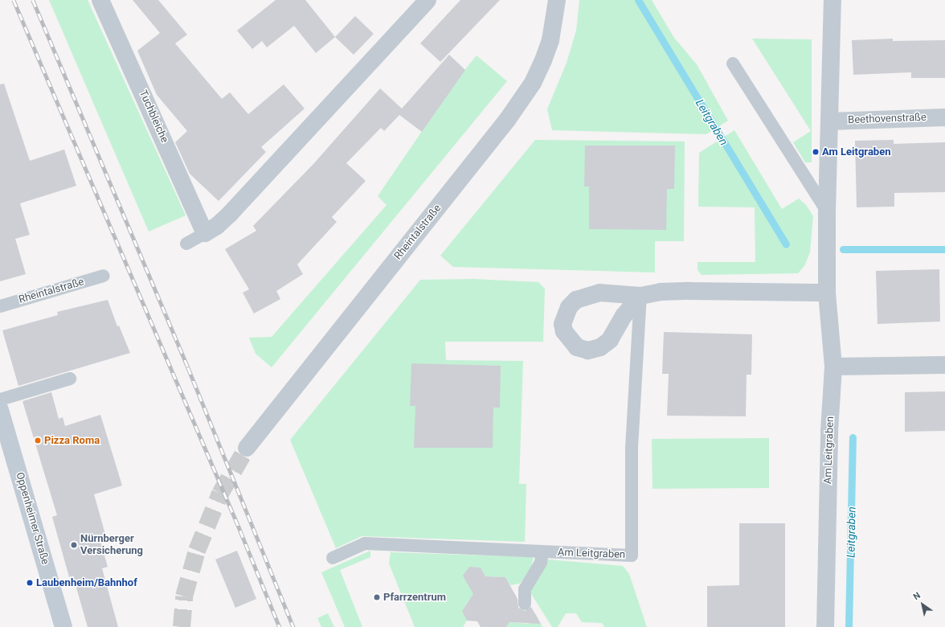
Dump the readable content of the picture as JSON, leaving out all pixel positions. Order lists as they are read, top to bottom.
{
  "streets": {
    "main road": ["Oppenheimer Straße"],
    "street": [
      "Tuchbleiche",
      "Beethovenstraße",
      "Rheintalstraße",
      "Am Leitgraben"
    ]
  },
  "crossings": [
    ["Beethovenstraße", "Am Leitgraben"]
  ],
  "water": ["Leitgraben"],
  "places": [
    "Am Leitgraben",
    "Pizza Roma",
    "Nürnberger Versicherung",
    "Laubenheim/Bahnhof",
    "Pfarrzentrum"
  ],
  "north": "top left"
}
